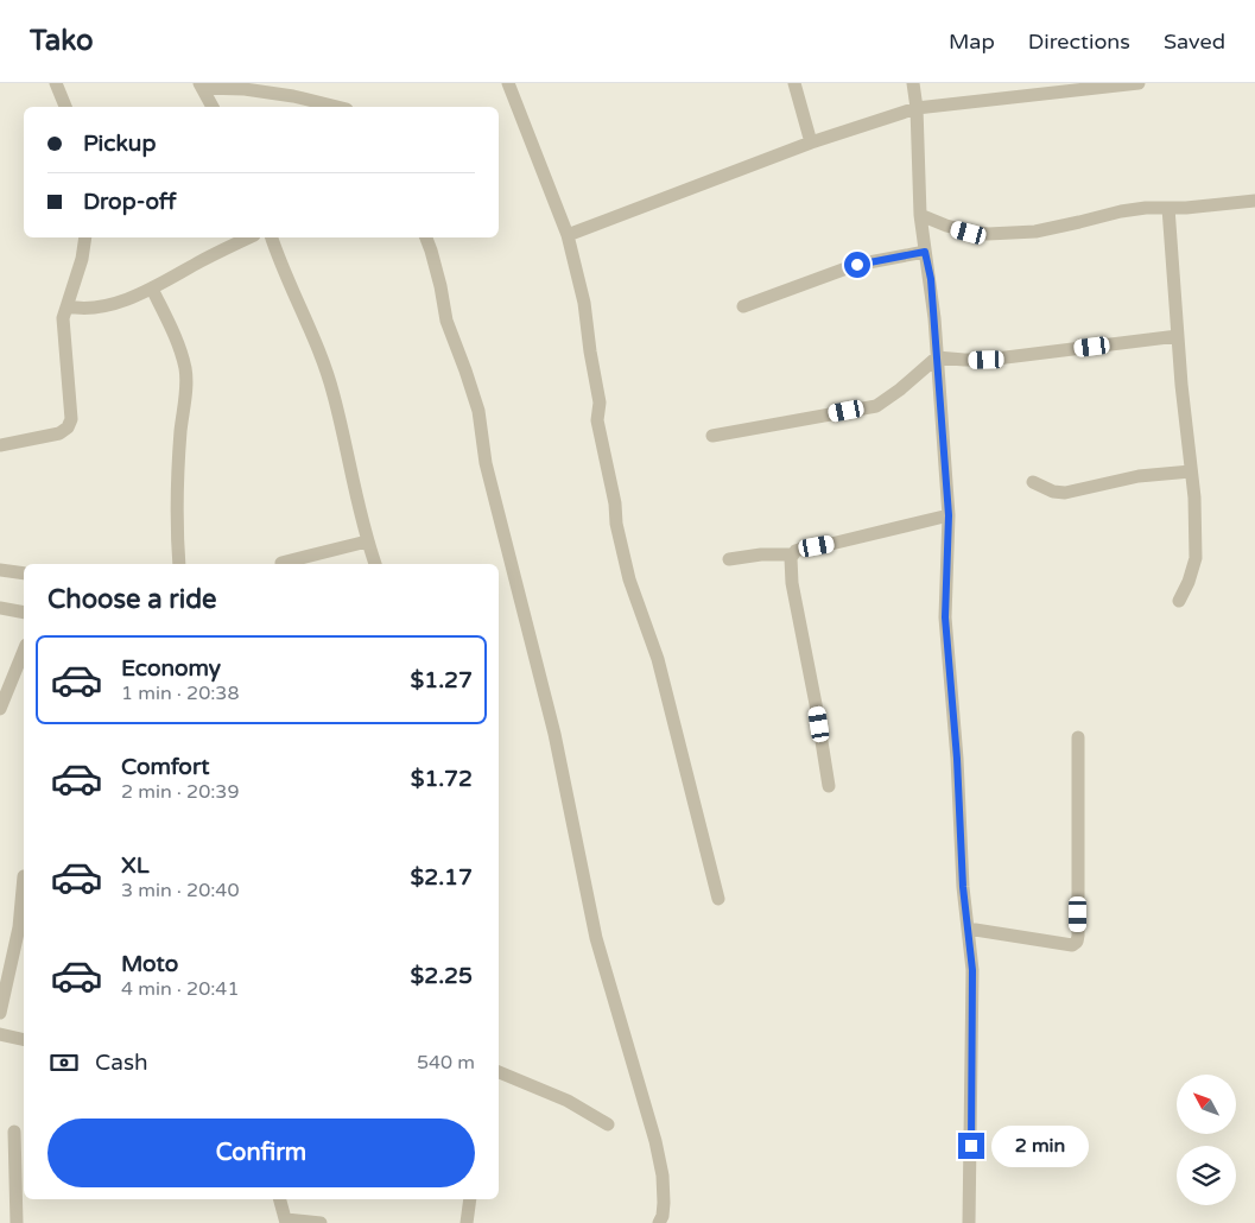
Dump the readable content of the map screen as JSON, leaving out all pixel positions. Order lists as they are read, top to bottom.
{
  "north": "top left",
  "page": {
    "header": "Tako",
    "nav": ["Map", "Directions", "Saved"],
    "banner": ["Pickup", "Drop-off"],
    "heading": "Choose a ride",
    "list": [
      {
        "name": "Economy",
        "note": "1 min · 20:38",
        "value": "$1.27"
      },
      {
        "name": "Comfort",
        "note": "2 min · 20:39",
        "value": "$1.72"
      },
      {
        "name": "XL",
        "note": "3 min · 20:40",
        "value": "$2.17"
      },
      {
        "name": "Moto",
        "note": "4 min · 20:41",
        "value": "$2.25"
      }
    ],
    "pay": ["Cash", "540 m"],
    "buttons": "Confirm",
    "bubble": "2 min"
  }
}
